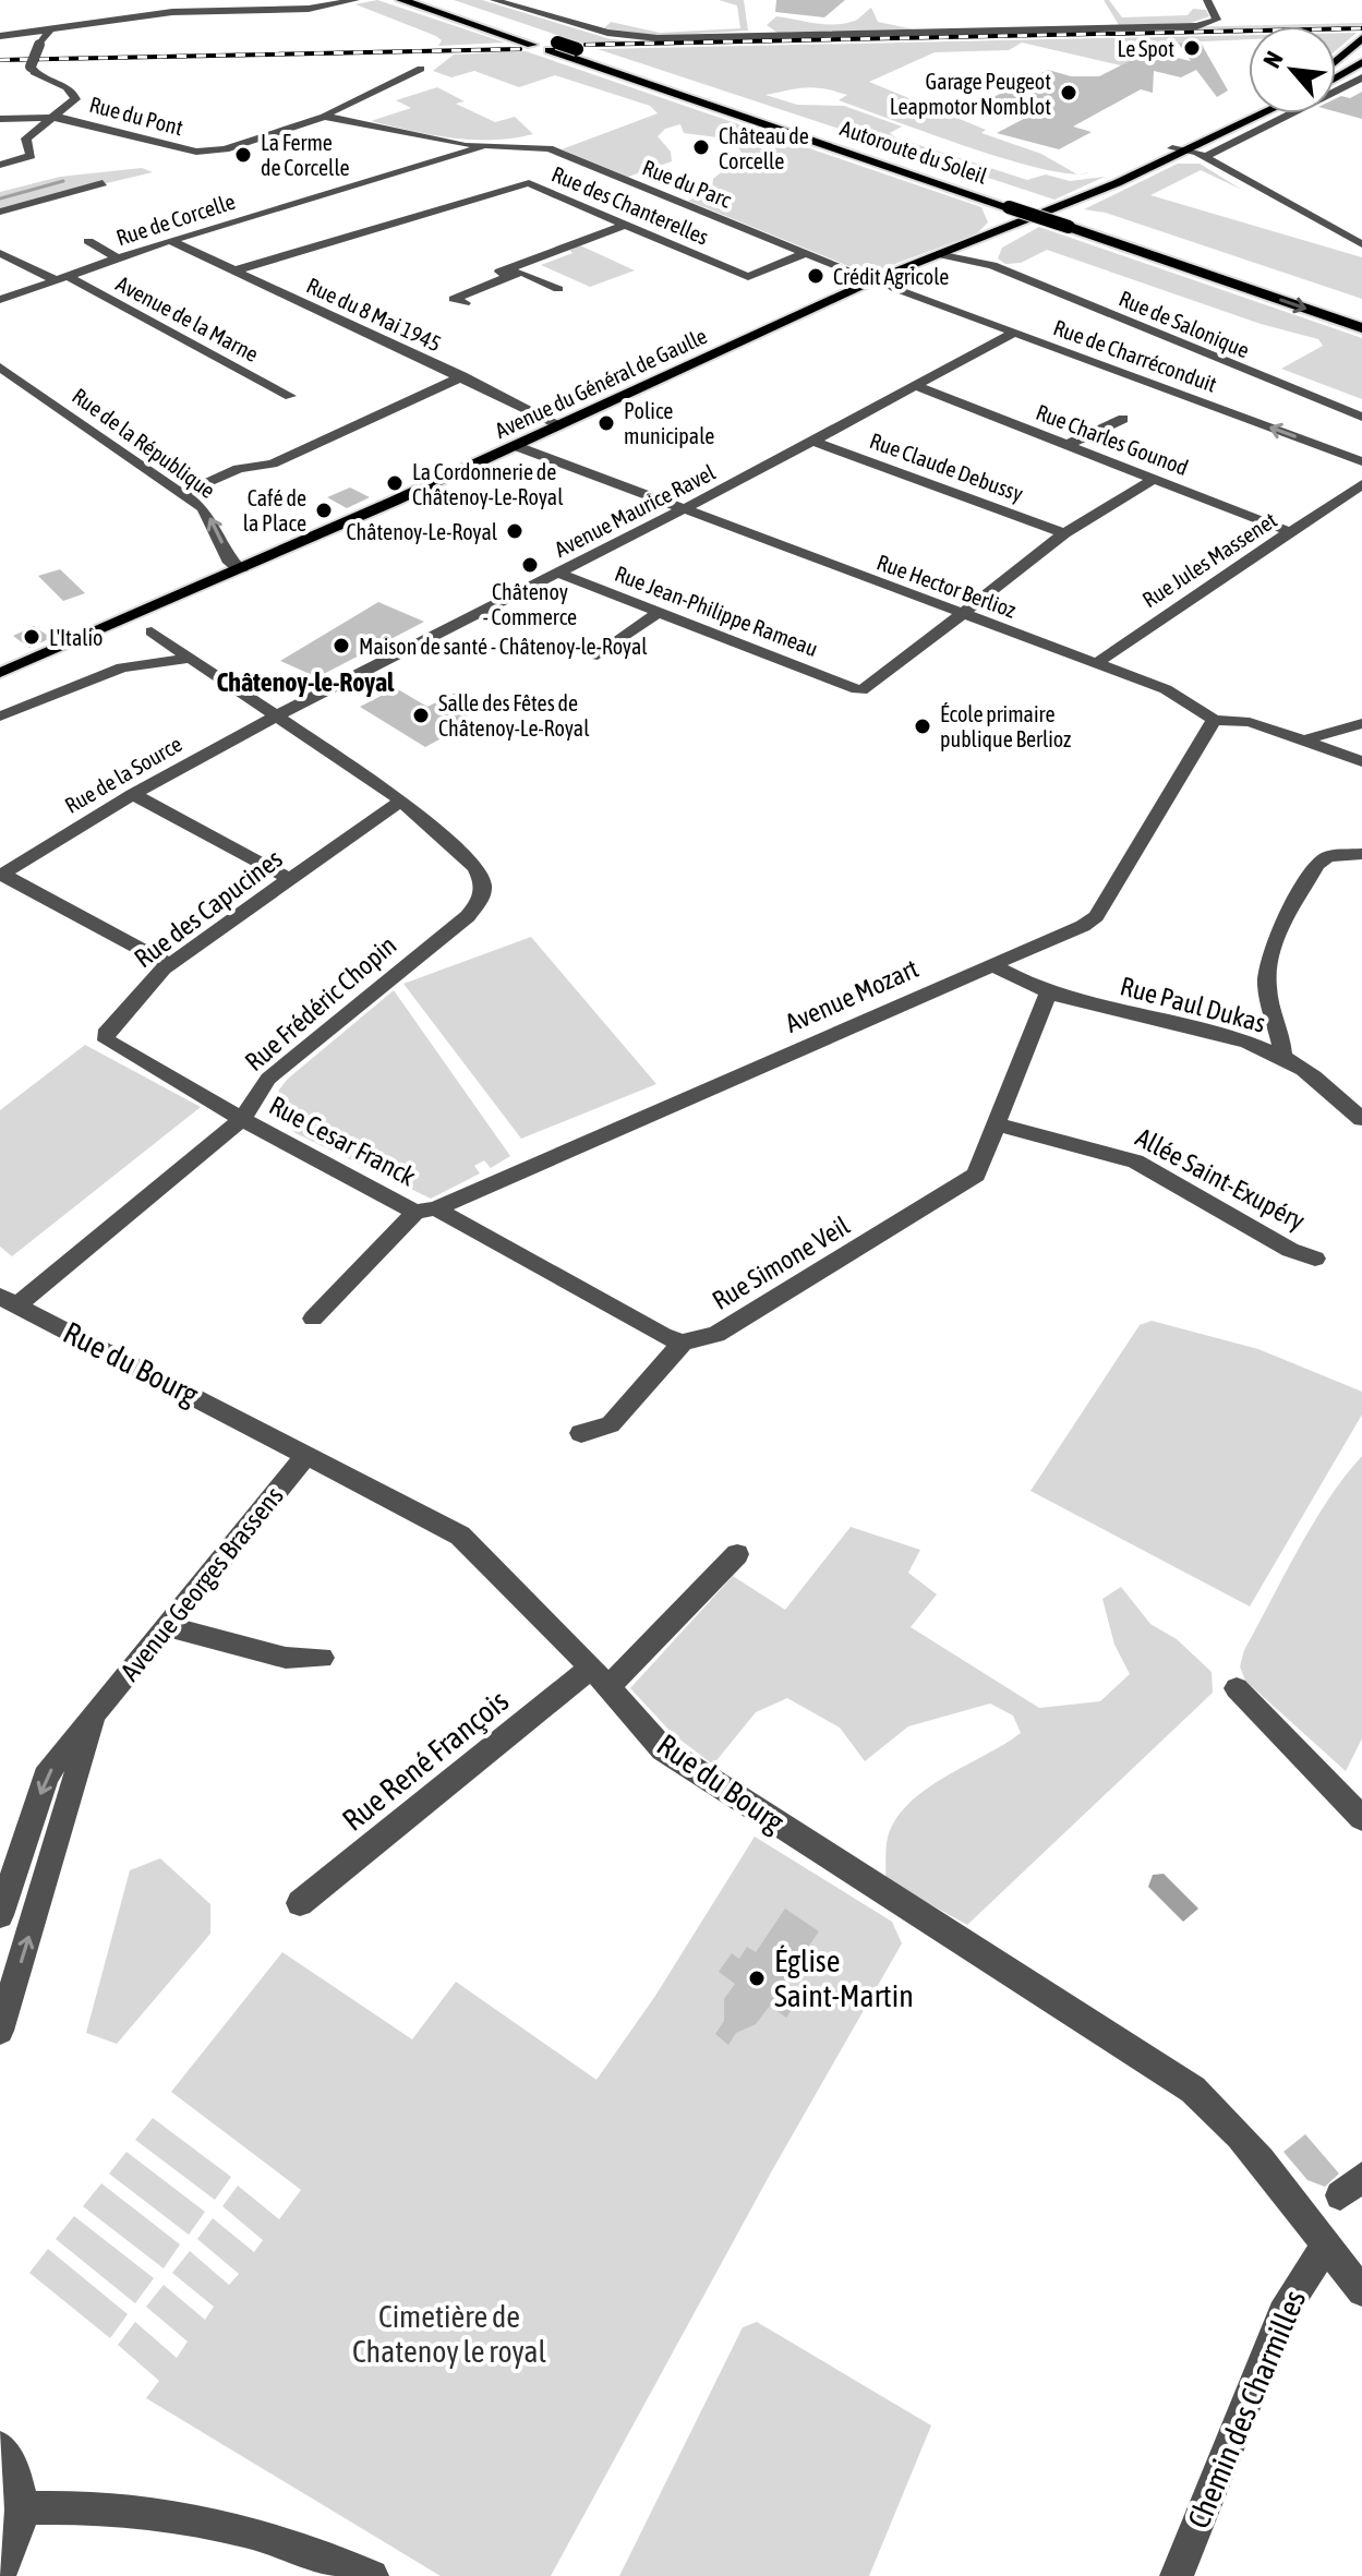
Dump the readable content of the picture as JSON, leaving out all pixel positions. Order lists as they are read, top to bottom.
{
  "streets": {
    "highway": ["Autoroute du Soleil"],
    "main road": ["Avenue du Général de Gaulle"],
    "street": [
      "Rue du Pont",
      "Rue du Parc",
      "Rue des Chanterelles",
      "Rue de Corcelle",
      "Rue du 8 Mai 1945",
      "Avenue de la Marne",
      "Rue de Salonique",
      "Rue de Charréconduit",
      "Rue Charles Gounod",
      "Rue de la République",
      "Rue Claude Debussy",
      "Avenue Maurice Ravel",
      "Rue Jules Massenet",
      "Rue Hector Berlioz",
      "Rue Jean-Philippe Rameau",
      "Rue de la Source",
      "Rue des Capucines",
      "Avenue Mozart",
      "Rue Frédéric Chopin",
      "Rue Paul Dukas",
      "Rue Cesar Franck",
      "Allée Saint-Exupéry",
      "Rue Simone Veil",
      "Rue du Bourg",
      "Avenue Georges Brassens",
      "Rue René François",
      "Chemin des Charmilles"
    ]
  },
  "crossings": [
    ["Rue du Parc", "Rue des Chanterelles"],
    ["Rue du Parc", "Rue de Corcelle"],
    ["Rue du Parc", "Avenue du Général de Gaulle"],
    ["Rue des Chanterelles", "Rue du 8 Mai 1945"],
    ["Rue de Corcelle", "Rue du 8 Mai 1945"],
    ["Rue de Corcelle", "Avenue de la Marne"],
    ["Rue du 8 Mai 1945", "Avenue du Général de Gaulle"],
    ["Rue de Salonique", "Avenue du Général de Gaulle"],
    ["Rue de Charréconduit", "Avenue Maurice Ravel"],
    ["Avenue du Général de Gaulle", "Rue de la République"],
    ["Avenue du Général de Gaulle", "Rue Hector Berlioz"],
    ["Rue Charles Gounod", "Avenue Maurice Ravel"],
    ["Rue Charles Gounod", "Rue Jules Massenet"],
    ["Rue Claude Debussy", "Avenue Maurice Ravel"],
    ["Avenue Maurice Ravel", "Rue Hector Berlioz"],
    ["Avenue Maurice Ravel", "Rue Jean-Philippe Rameau"],
    ["Avenue Maurice Ravel", "Rue de la Source"],
    ["Rue Jules Massenet", "Rue Hector Berlioz"],
    ["Rue Hector Berlioz", "Rue Jean-Philippe Rameau"],
    ["Rue Hector Berlioz", "Avenue Mozart"],
    ["Rue des Capucines", "Rue Frédéric Chopin"],
    ["Rue des Capucines", "Rue Cesar Franck"],
    ["Avenue Mozart", "Rue Paul Dukas"],
    ["Avenue Mozart", "Rue Cesar Franck"],
    ["Rue Frédéric Chopin", "Rue Cesar Franck"],
    ["Rue Frédéric Chopin", "Rue du Bourg"],
    ["Rue Paul Dukas", "Rue Simone Veil"],
    ["Allée Saint-Exupéry", "Rue Simone Veil"],
    ["Rue du Bourg", "Avenue Georges Brassens"],
    ["Rue du Bourg", "Rue René François"],
    ["Rue du Bourg", "Chemin des Charmilles"]
  ],
  "one_way": ["Rue de Charréconduit"],
  "districts": ["Châtenoy-le-Royal"],
  "parks": ["Cimetière de Chatenoy le royal"],
  "places": [
    "Le Spot",
    "Garage Peugeot Leapmotor Nomblot",
    "Château de Corcelle",
    "La Ferme de Corcelle",
    "Crédit Agricole",
    "Police municipale",
    "La Cordonnerie de Châtenoy-Le-Royal",
    "Café de la Place",
    "Châtenoy-Le-Royal",
    "Châtenoy - Commerce",
    "L'Italio",
    "Maison de santé - Châtenoy-le-Royal",
    "Salle des Fêtes de Châtenoy-Le-Royal",
    "École primaire publique Berlioz",
    "Église Saint-Martin"
  ],
  "north": "top left"
}
